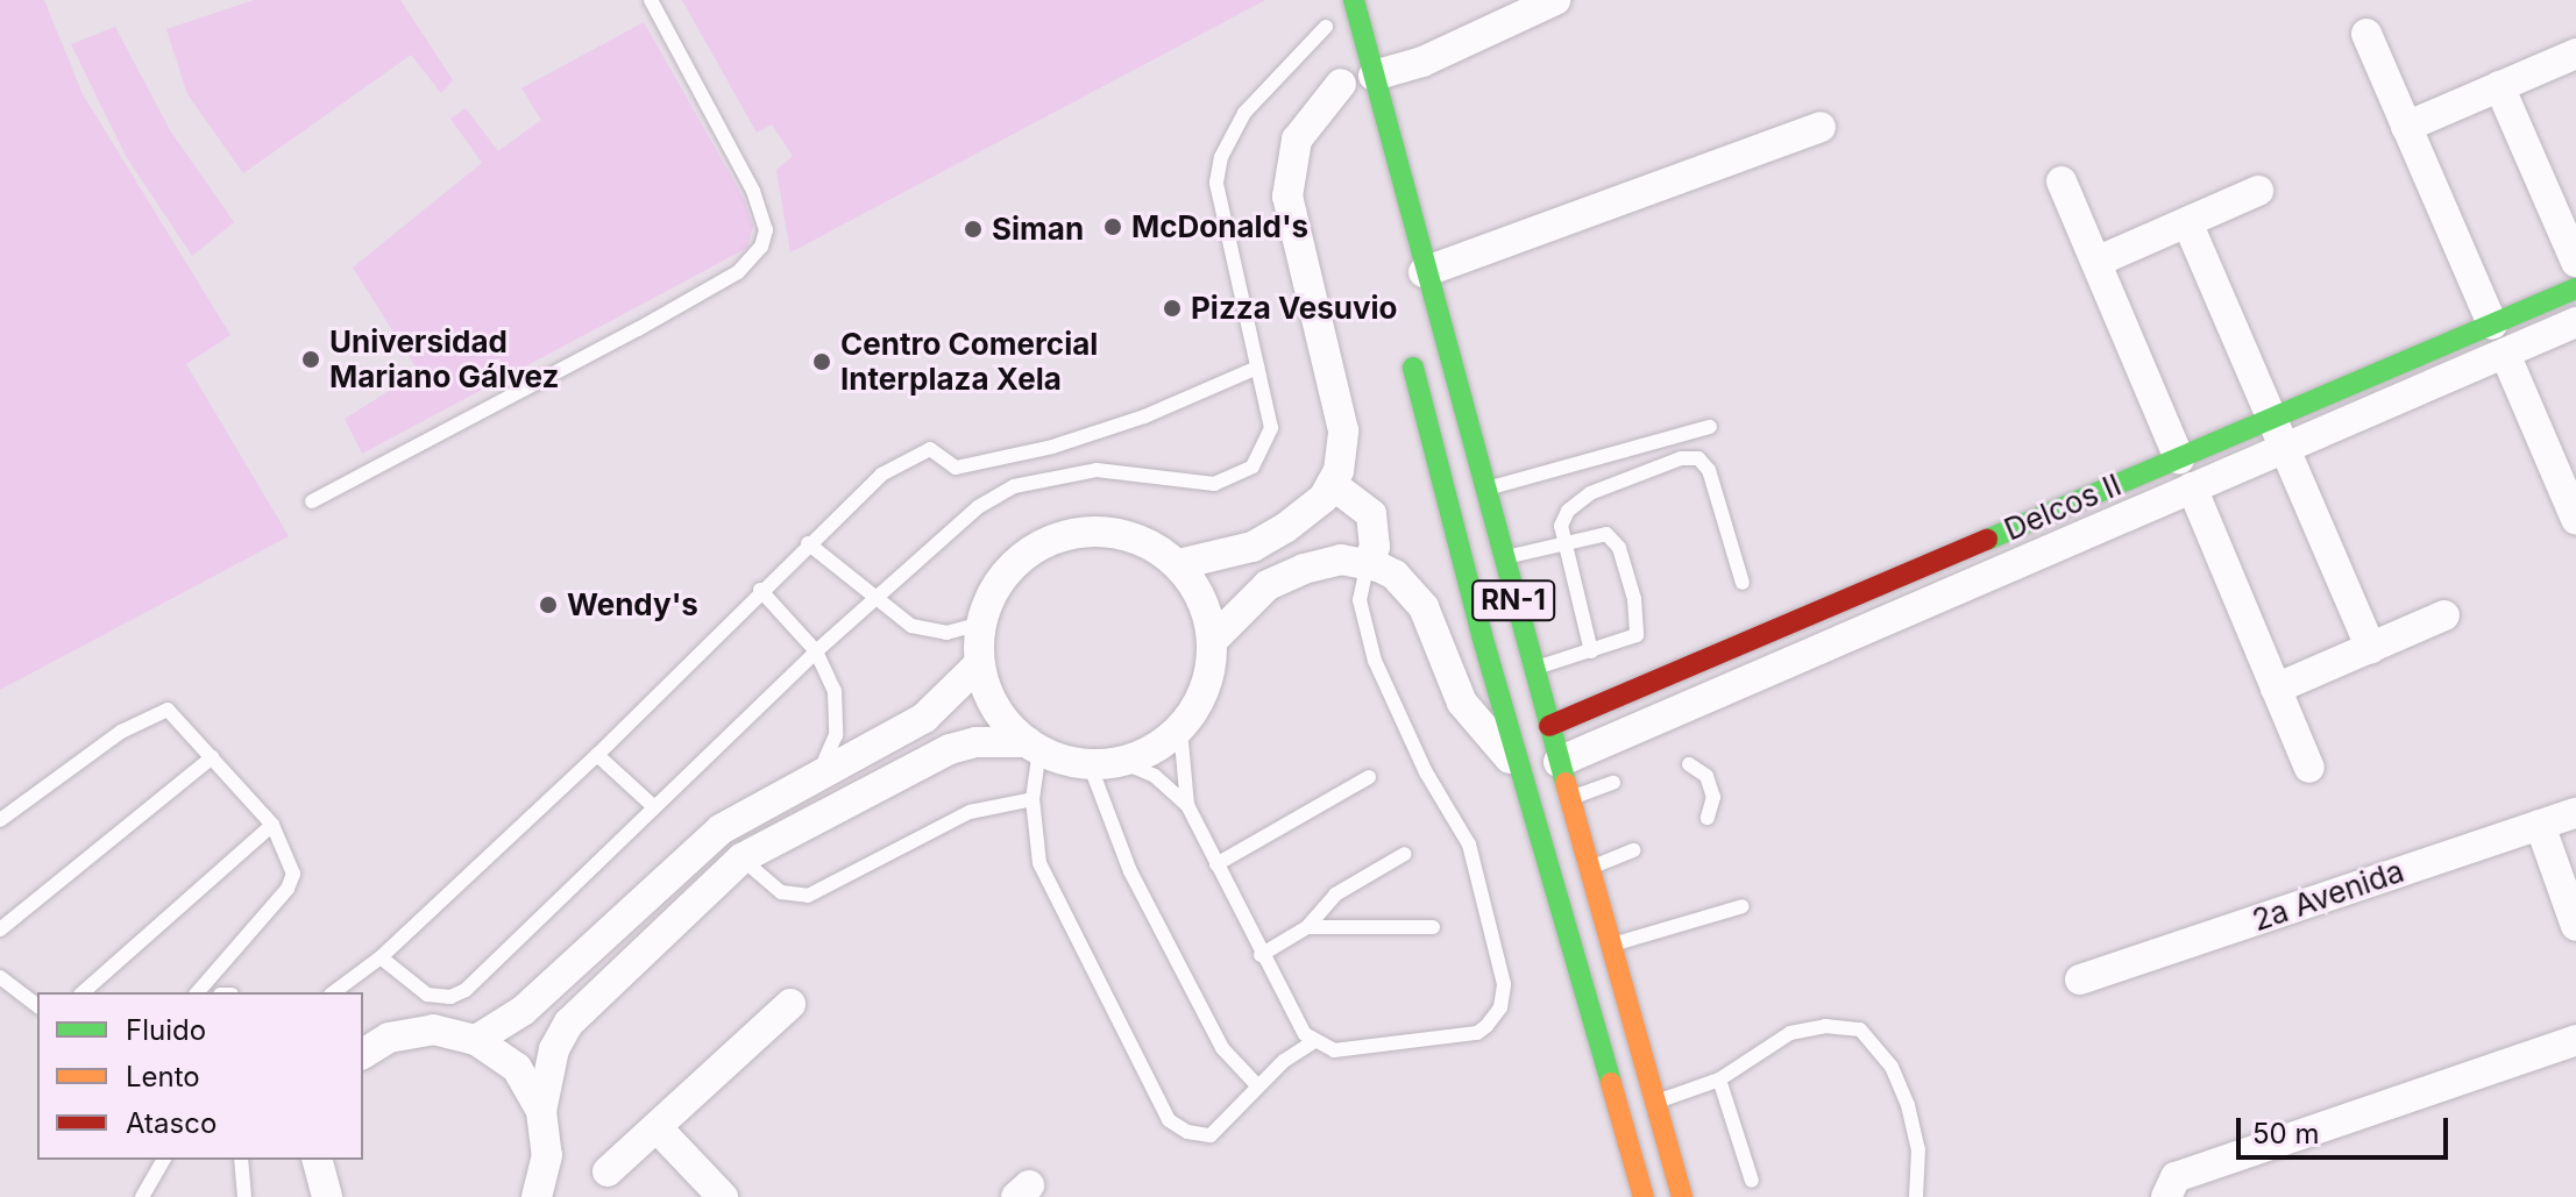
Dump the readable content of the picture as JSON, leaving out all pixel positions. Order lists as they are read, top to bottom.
{
  "streets": {
    "main road": ["Delcos II", "RN-1"],
    "street": ["2a Avenida"]
  },
  "crossings": [
    ["Delcos II", "RN-1"]
  ],
  "places": [
    "McDonald's",
    "Siman",
    "Pizza Vesuvio",
    "Universidad Mariano Gálvez",
    "Centro Comercial Interplaza Xela",
    "Wendy's"
  ],
  "legend": ["Fluido", "Lento", "Atasco"],
  "scale_bar": "50 m"
}
